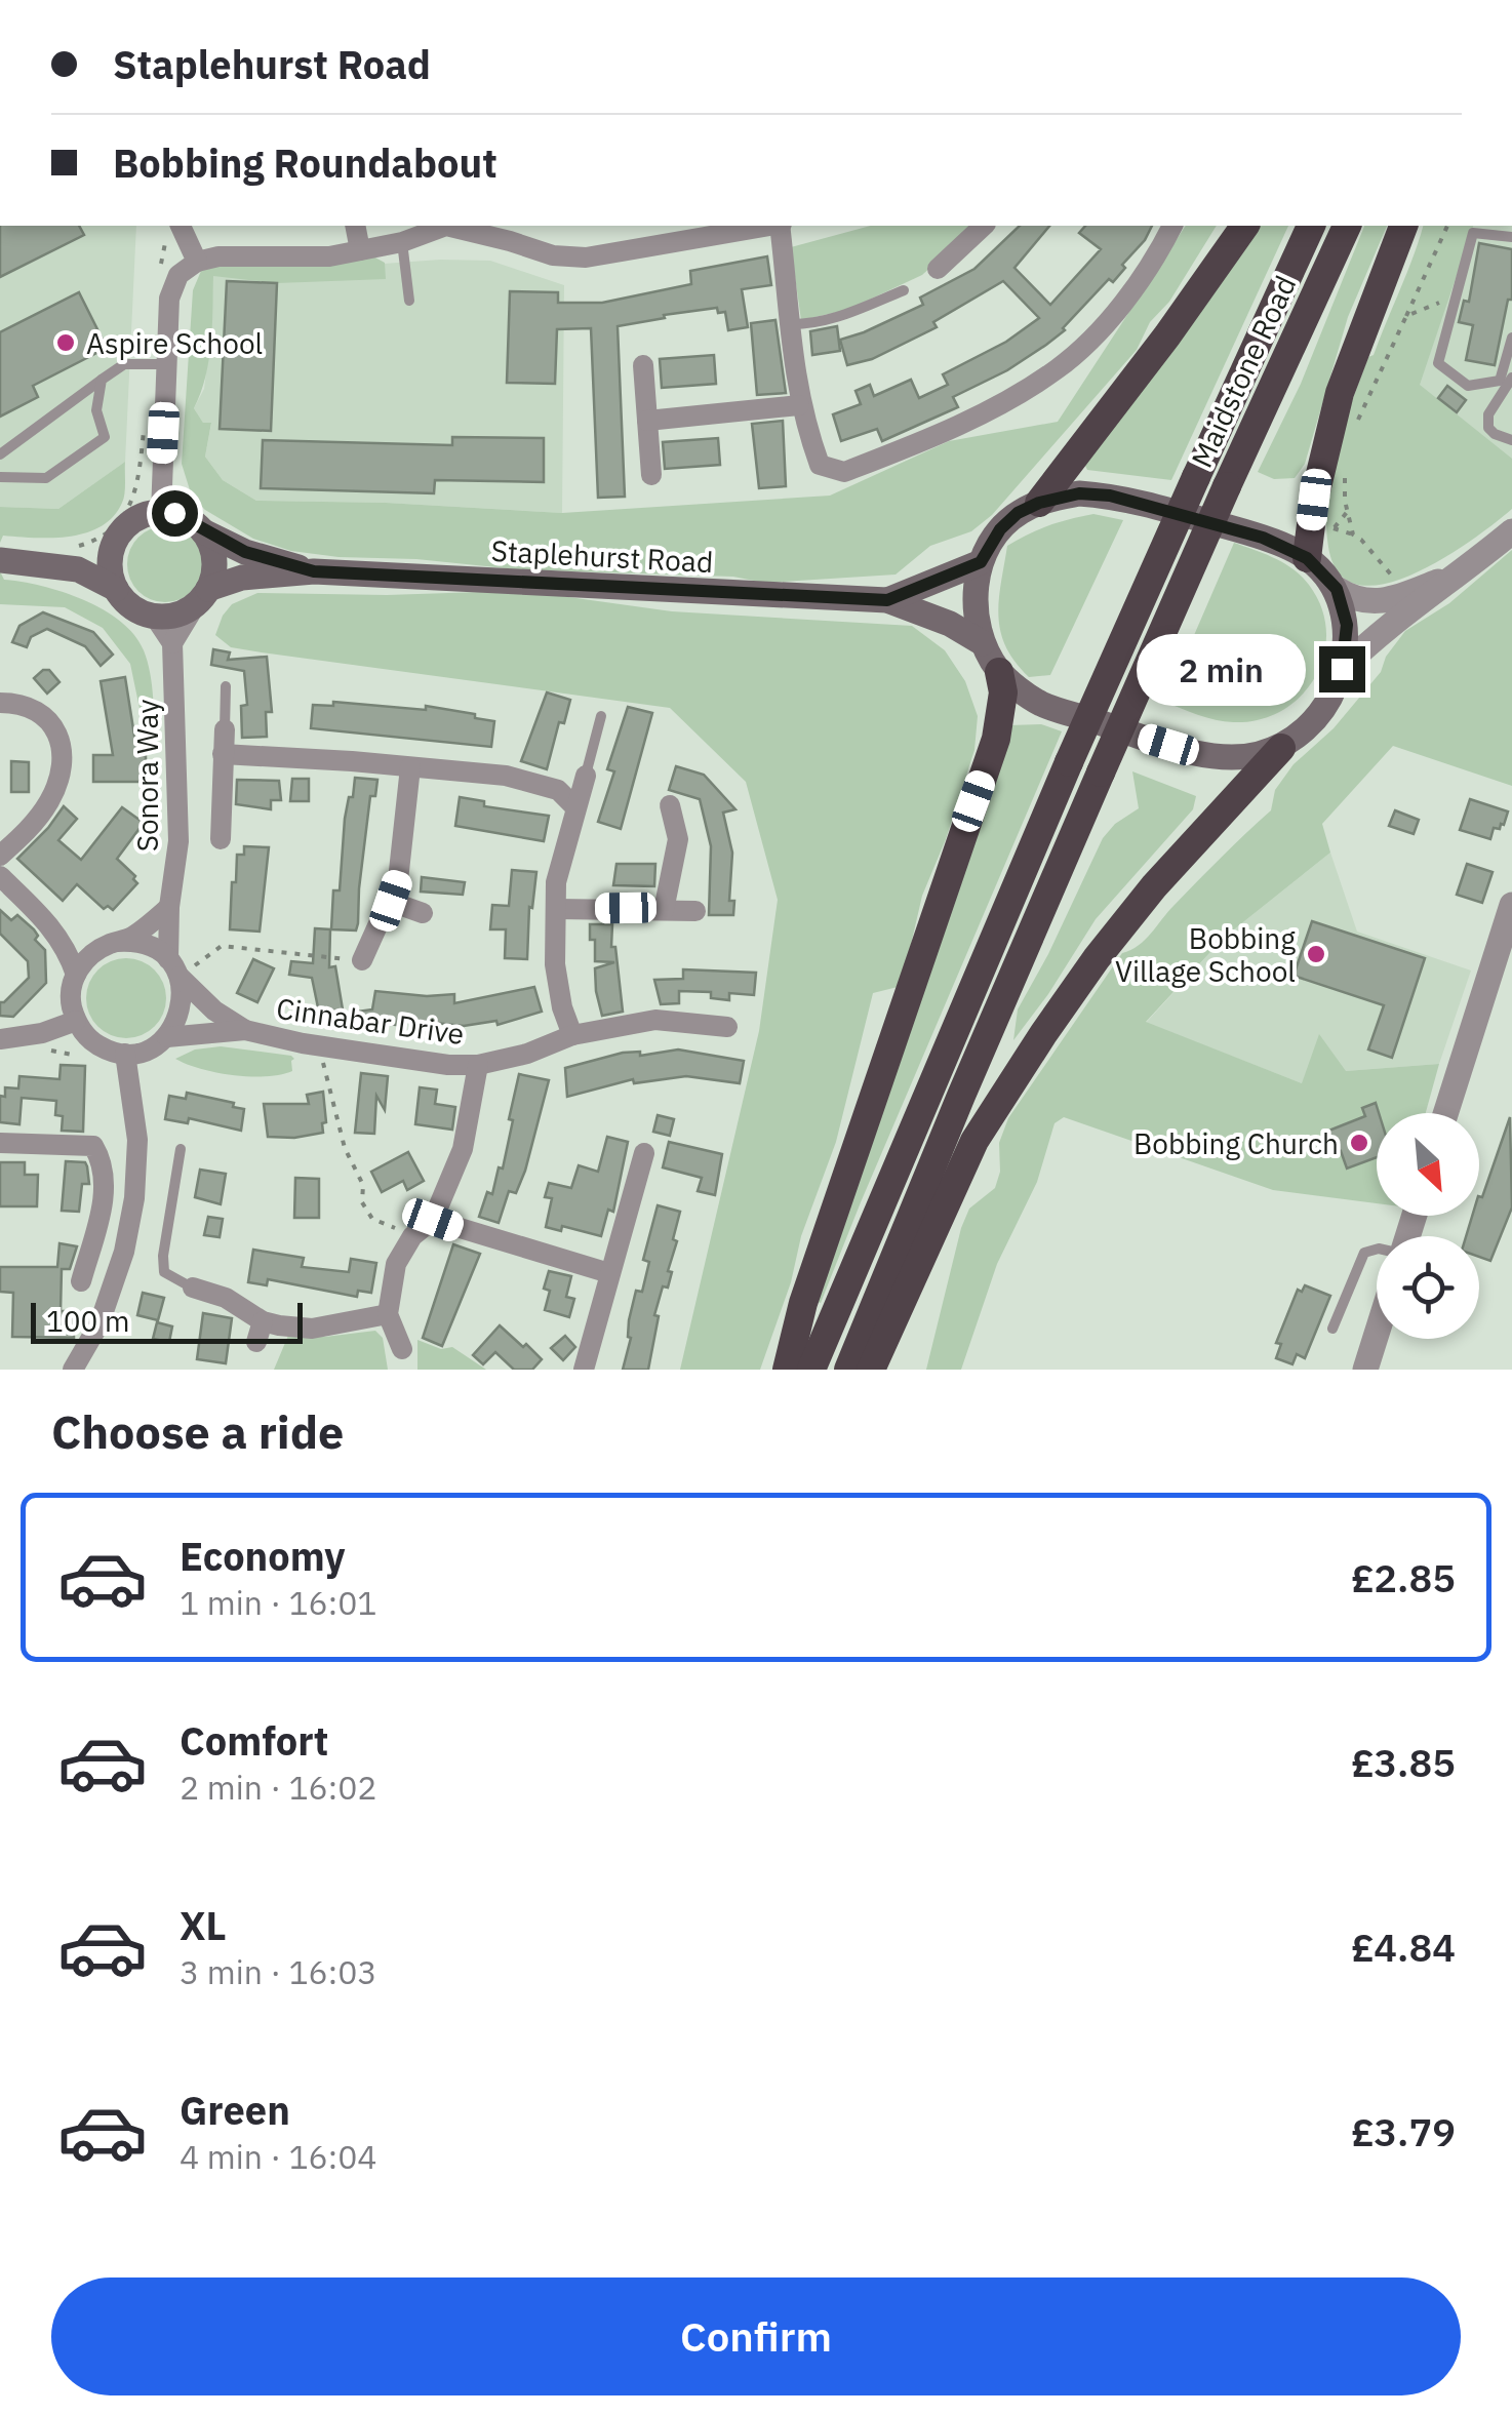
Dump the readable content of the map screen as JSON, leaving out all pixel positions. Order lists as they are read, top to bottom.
{
  "streets": {
    "highway": ["Maidstone Road"],
    "main road": ["Staplehurst Road"],
    "street": ["Sonora Way", "Cinnabar Drive"]
  },
  "crossings": [
    ["Sonora Way", "Cinnabar Drive"]
  ],
  "places": ["Aspire School", "Bobbing Village School", "Bobbing Church"],
  "scale_bar": "100 m",
  "north": "bottom right",
  "page": {
    "banner": ["Staplehurst Road", "Bobbing Roundabout"],
    "bubble": "2 min",
    "scale": "100 m",
    "heading": "Choose a ride",
    "list": [
      {
        "name": "Economy",
        "note": "1 min · 16:01",
        "value": "£2.85"
      },
      {
        "name": "Comfort",
        "note": "2 min · 16:02",
        "value": "£3.85"
      },
      {
        "name": "XL",
        "note": "3 min · 16:03",
        "value": "£4.84"
      },
      {
        "name": "Green",
        "note": "4 min · 16:04",
        "value": "£3.79"
      }
    ],
    "buttons": "Confirm"
  }
}
